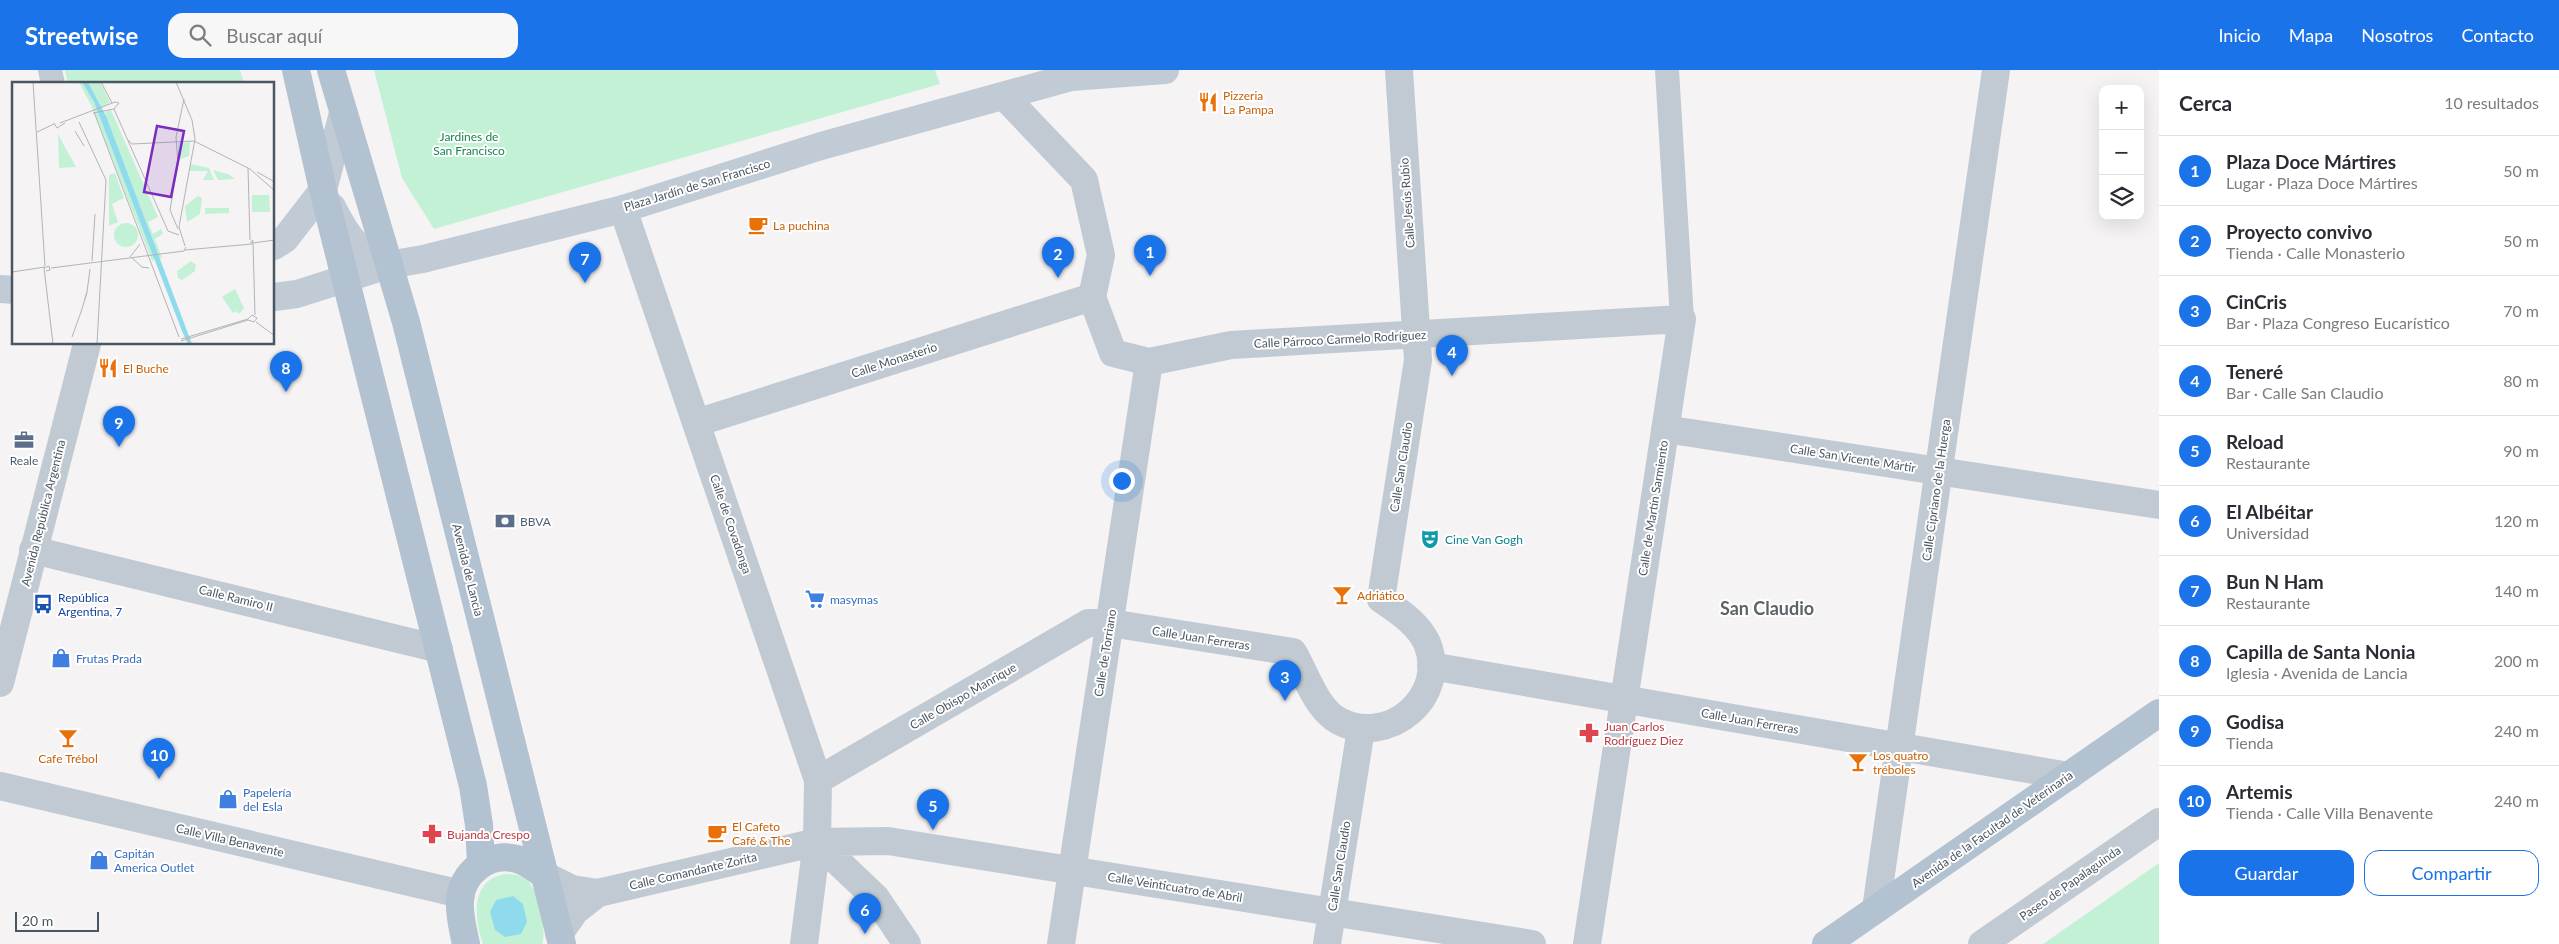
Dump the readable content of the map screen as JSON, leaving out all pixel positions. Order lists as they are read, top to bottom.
{
  "streets": {
    "main road": ["Plaza Jardín de San Francisco", "Avenida de Lancia", "Avenida de la Facultad de Veterinaria"],
    "street": [
      "Calle Jesús Rubio",
      "Calle Párroco Carmelo Rodríguez",
      "Calle Monasterio",
      "Calle San Vicente Mártir",
      "Calle San Claudio",
      "Calle Cipriano de la Huerga",
      "Calle de Martín Sarmiento",
      "Avenida República Argentina",
      "Calle de Covadonga",
      "Calle Ramiro II",
      "Calle Juan Ferreras",
      "Calle de Torriano",
      "Calle Obispo Manrique",
      "Calle Villa Benavente",
      "Calle Comandante Zorita",
      "Paseo de Papalaguinda",
      "Calle Veinticuatro de Abril"
    ]
  },
  "crossings": [
    ["Plaza Jardín de San Francisco", "Calle de Covadonga"],
    ["Plaza Jardín de San Francisco", "Avenida de Lancia"],
    ["Calle Jesús Rubio", "Calle Párroco Carmelo Rodríguez"],
    ["Calle Jesús Rubio", "Calle San Claudio"],
    ["Calle Párroco Carmelo Rodríguez", "Calle San Claudio"],
    ["Calle Párroco Carmelo Rodríguez", "Calle de Martín Sarmiento"],
    ["Calle Párroco Carmelo Rodríguez", "Calle de Torriano"],
    ["Calle Monasterio", "Calle de Covadonga"],
    ["Calle San Vicente Mártir", "Calle Cipriano de la Huerga"],
    ["Calle San Vicente Mártir", "Calle de Martín Sarmiento"],
    ["Calle San Claudio", "Calle Juan Ferreras"],
    ["Calle San Claudio", "Calle Veinticuatro de Abril"],
    ["Calle Cipriano de la Huerga", "Calle Juan Ferreras"],
    ["Calle Cipriano de la Huerga", "Avenida de la Facultad de Veterinaria"],
    ["Calle de Martín Sarmiento", "Calle Juan Ferreras"],
    ["Avenida República Argentina", "Calle Ramiro II"],
    ["Calle de Covadonga", "Calle Obispo Manrique"],
    ["Calle de Covadonga", "Calle Comandante Zorita"],
    ["Calle de Covadonga", "Calle Veinticuatro de Abril"],
    ["Avenida de Lancia", "Calle Comandante Zorita"],
    ["Calle Juan Ferreras", "Calle de Torriano"],
    ["Calle Juan Ferreras", "Calle Obispo Manrique"],
    ["Calle Juan Ferreras", "Avenida de la Facultad de Veterinaria"],
    ["Calle de Torriano", "Calle Obispo Manrique"],
    ["Calle de Torriano", "Calle Veinticuatro de Abril"],
    ["Calle Comandante Zorita", "Calle Veinticuatro de Abril"]
  ],
  "districts": ["San Claudio"],
  "parks": ["Jardines de San Francisco"],
  "places": {
    "restaurant": ["Pizzeria La Pampa", "El Buche"],
    "cafe": ["La puchina", "El Cafeto Café & The"],
    "office": ["Reale"],
    "bank": ["BBVA"],
    "theatre": ["Cine Van Gogh"],
    "bar": ["Adriático", "Cafe Trébol", "Los quatro tréboles"],
    "supermarket": ["masymas"],
    "bus stop": ["República Argentina, 7"],
    "shop": ["Frutas Prada", "Papelería del Esla", "Capitán America Outlet"],
    "pharmacy": ["Juan Carlos Rodríguez Diez", "Bujanda Crespo"]
  },
  "scale_bar": "20 m",
  "page": {
    "header": "Streetwise",
    "search": "Buscar aquí",
    "nav": [
      "Inicio",
      "Mapa",
      "Nosotros",
      "Contacto"
    ],
    "heading": ["Cerca", "10 resultados"],
    "map_buttons": ["+", "−"],
    "list": [
      {
        "mark": "1",
        "name": "Plaza Doce Mártires",
        "note": "Lugar · Plaza Doce Mártires",
        "value": "50 m"
      },
      {
        "mark": "2",
        "name": "Proyecto convivo",
        "note": "Tienda · Calle Monasterio",
        "value": "50 m"
      },
      {
        "mark": "3",
        "name": "CinCris",
        "note": "Bar · Plaza Congreso Eucarístico",
        "value": "70 m"
      },
      {
        "mark": "4",
        "name": "Teneré",
        "note": "Bar · Calle San Claudio",
        "value": "80 m"
      },
      {
        "mark": "5",
        "name": "Reload",
        "note": "Restaurante",
        "value": "90 m"
      },
      {
        "mark": "6",
        "name": "El Albéitar",
        "note": "Universidad",
        "value": "120 m"
      },
      {
        "mark": "7",
        "name": "Bun N Ham",
        "note": "Restaurante",
        "value": "140 m"
      },
      {
        "mark": "8",
        "name": "Capilla de Santa Nonia",
        "note": "Iglesia · Avenida de Lancia",
        "value": "200 m"
      },
      {
        "mark": "9",
        "name": "Godisa",
        "note": "Tienda",
        "value": "240 m"
      },
      {
        "mark": "10",
        "name": "Artemis",
        "note": "Tienda · Calle Villa Benavente",
        "value": "240 m"
      }
    ],
    "pins": [
      "1",
      "2",
      "7",
      "4",
      "8",
      "9",
      "3",
      "10",
      "5",
      "6"
    ],
    "buttons": ["Guardar", "Compartir"],
    "scale": "20 m"
  }
}
